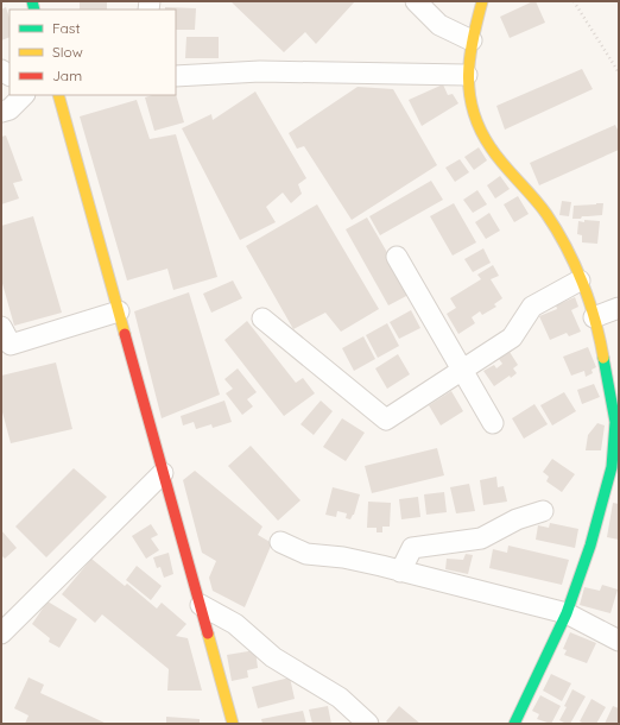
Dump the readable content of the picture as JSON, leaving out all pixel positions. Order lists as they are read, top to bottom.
{
  "legend": ["Fast", "Slow", "Jam"]
}
